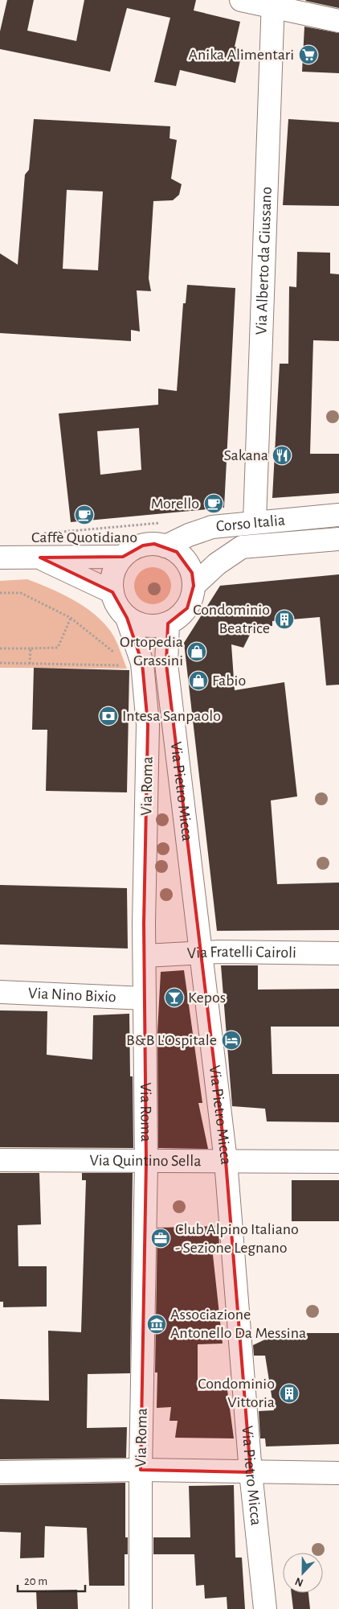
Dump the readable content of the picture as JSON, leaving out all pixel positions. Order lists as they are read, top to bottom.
{
  "streets": {
    "street": [
      "Via Alberto da Giussano",
      "Corso Italia",
      "Via Roma",
      "Via Pietro Micca",
      "Via Fratelli Cairoli",
      "Via Nino Bixio",
      "Via Quintino Sella"
    ]
  },
  "crossings": [
    ["Via Alberto da Giussano", "Corso Italia"],
    ["Corso Italia", "Via Roma"],
    ["Corso Italia", "Via Pietro Micca"],
    ["Via Roma", "Via Pietro Micca"],
    ["Via Roma", "Via Fratelli Cairoli"],
    ["Via Roma", "Via Nino Bixio"],
    ["Via Roma", "Via Quintino Sella"],
    ["Via Pietro Micca", "Via Fratelli Cairoli"],
    ["Via Pietro Micca", "Via Quintino Sella"]
  ],
  "places": {
    "supermarket": ["Anika Alimentari"],
    "restaurant": ["Sakana"],
    "cafe": ["Morello", "Caffè Quotidiano"],
    "building": ["Condominio Beatrice", "Condominio Vittoria"],
    "shop": ["Ortopedia Grassini", "Fabio"],
    "bank": ["Intesa Sanpaolo"],
    "bar": ["Kepos"],
    "hotel": ["B&B L'Ospitale"],
    "office": ["Club Alpino Italiano - Sezione Legnano"],
    "museum": ["Associazione Antonello Da Messina"]
  },
  "scale_bar": "20 m",
  "north": "bottom"
}
